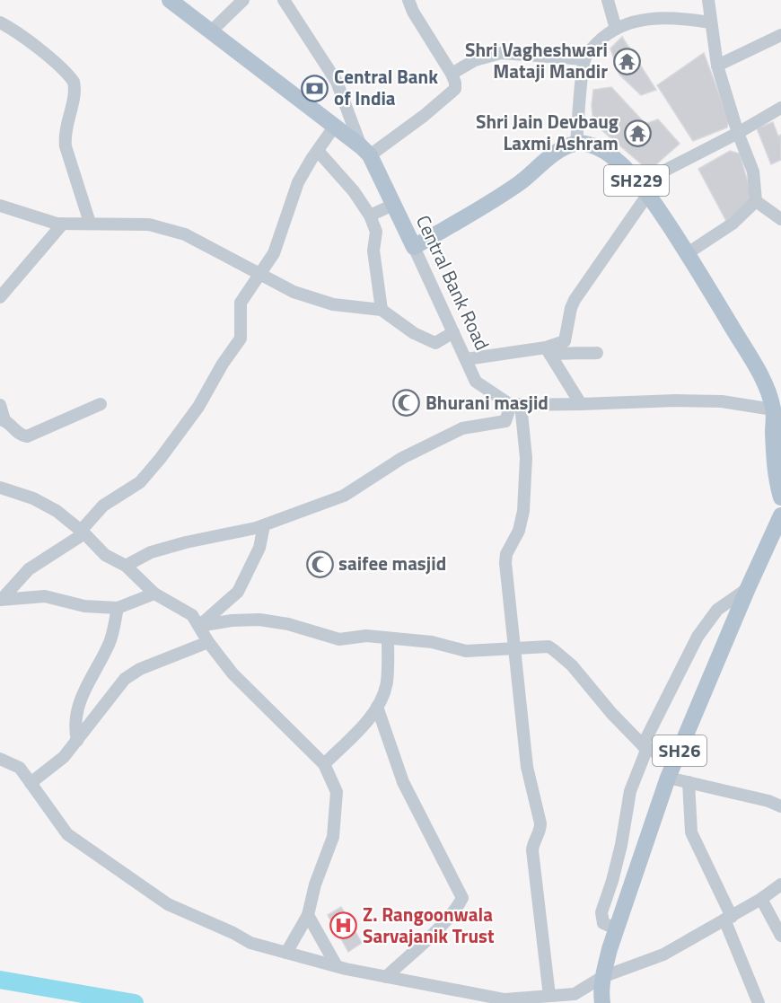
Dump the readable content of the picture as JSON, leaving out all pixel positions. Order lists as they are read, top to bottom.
{
  "streets": {
    "main road": ["SH229", "Central Bank Road", "SH26"]
  },
  "places": {
    "temple": ["Shri Vagheshwari Mataji Mandir", "Shri Jain Devbaug Laxmi Ashram"],
    "bank": ["Central Bank of India"],
    "mosque": ["Bhurani masjid", "saifee masjid"],
    "hospital": ["Z. Rangoonwala Sarvajanik Trust"]
  }
}
